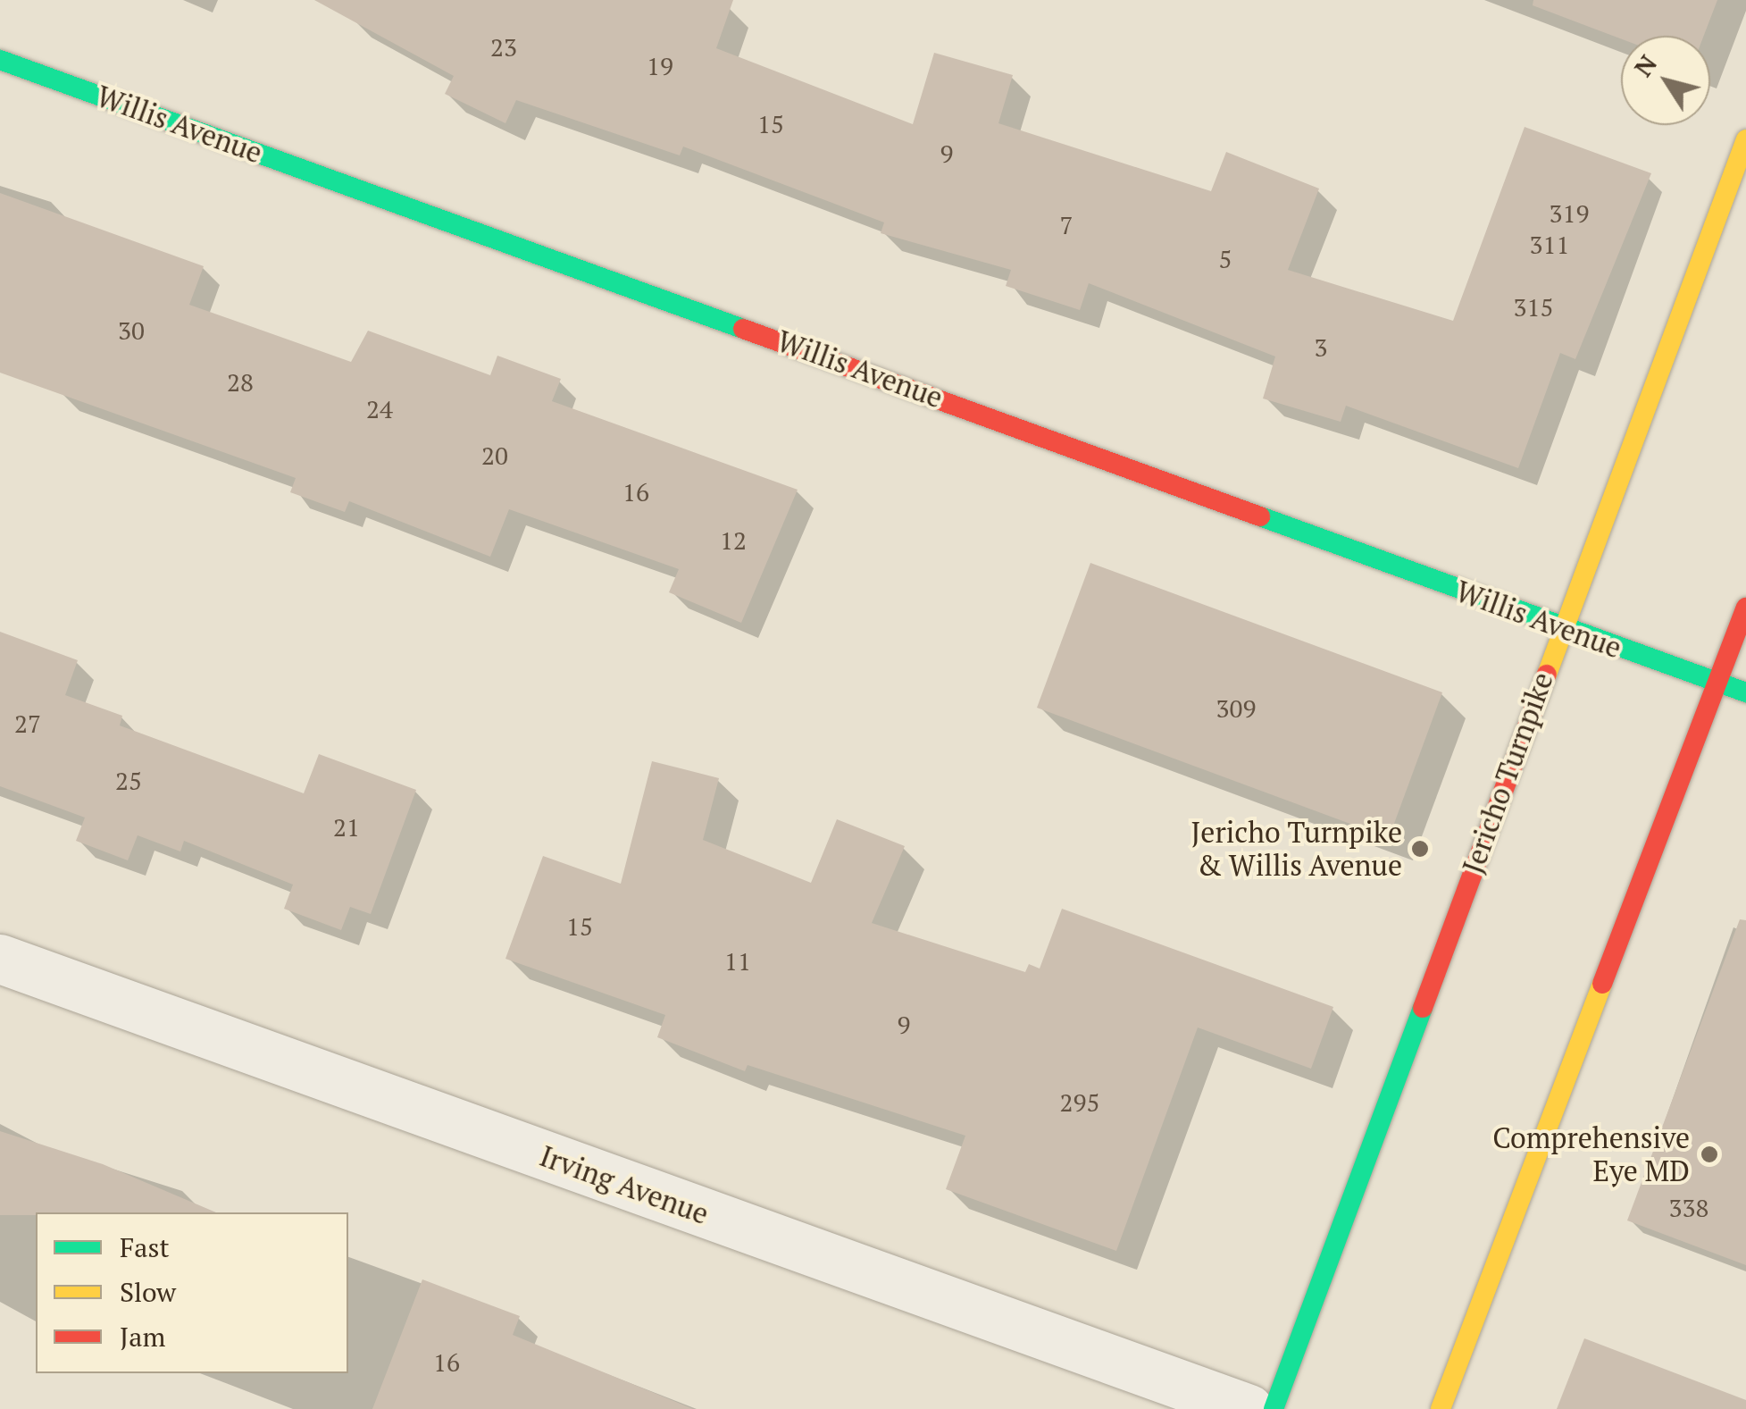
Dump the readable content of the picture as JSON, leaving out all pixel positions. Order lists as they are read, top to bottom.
{
  "streets": {
    "main road": ["Willis Avenue", "Jericho Turnpike"],
    "street": ["Irving Avenue"]
  },
  "crossings": [
    ["Willis Avenue", "Jericho Turnpike"]
  ],
  "places": ["Jericho Turnpike & Willis Avenue", "Comprehensive Eye MD"],
  "house_numbers": [
    "23",
    "19",
    "15",
    "9",
    "319",
    "7",
    "311",
    "5",
    "315",
    "30",
    "3",
    "28",
    "24",
    "20",
    "16",
    "12",
    "309",
    "27",
    "25",
    "21",
    "15",
    "11",
    "9",
    "295",
    "338",
    "16"
  ],
  "legend": ["Fast", "Slow", "Jam"],
  "north": "top left"
}
